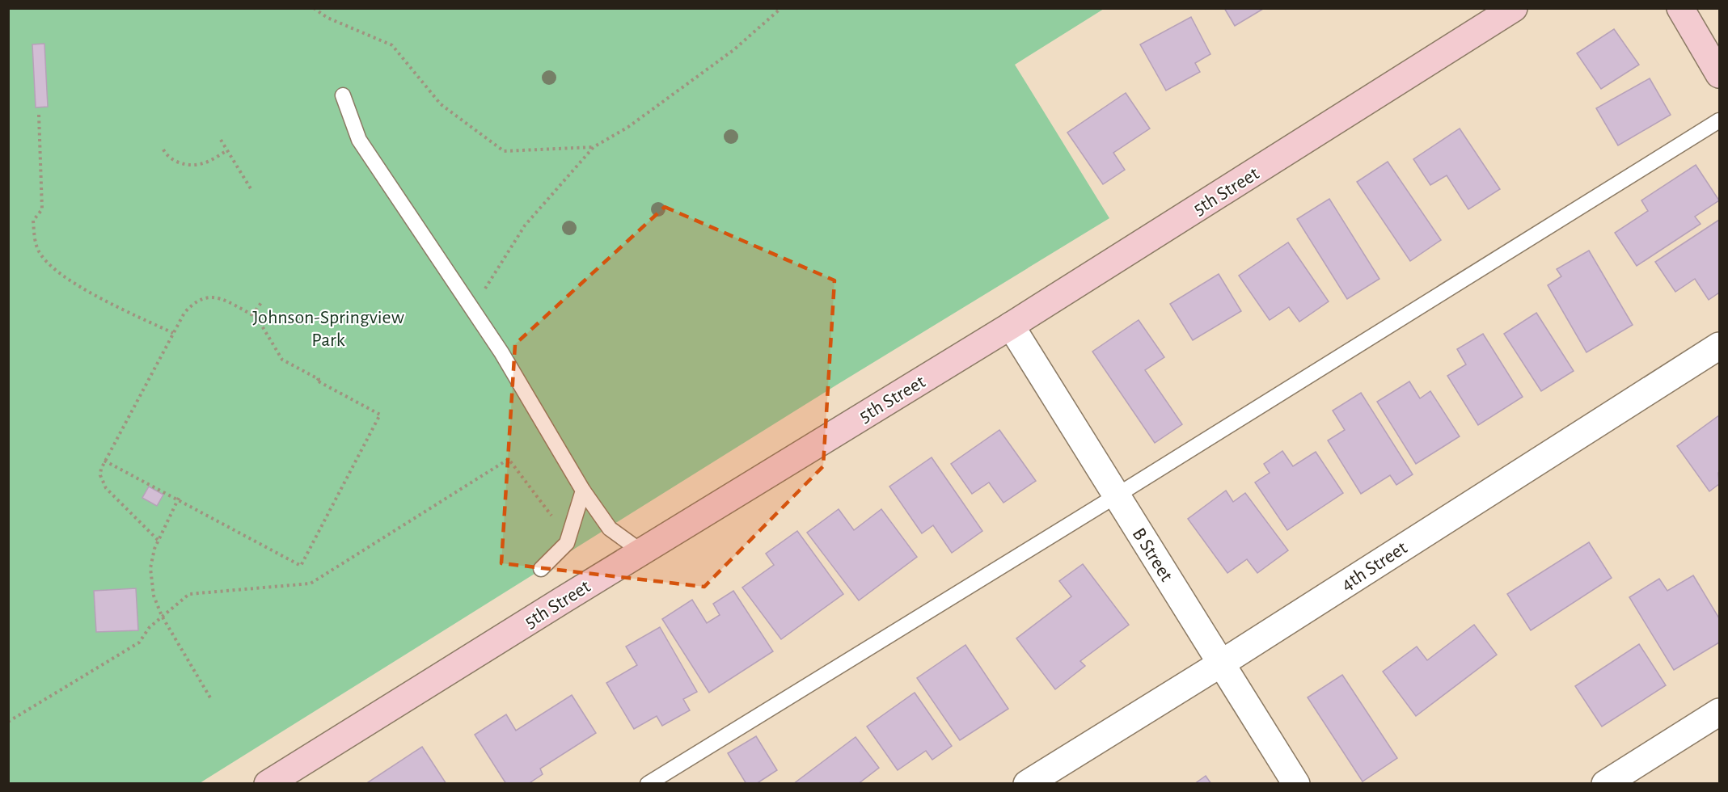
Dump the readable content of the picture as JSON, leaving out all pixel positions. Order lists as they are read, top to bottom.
{
  "streets": {
    "street": ["5th Street", "B Street", "4th Street"]
  },
  "crossings": [
    ["5th Street", "B Street"],
    ["B Street", "4th Street"]
  ],
  "parks": ["Johnson-Springview Park"]
}
